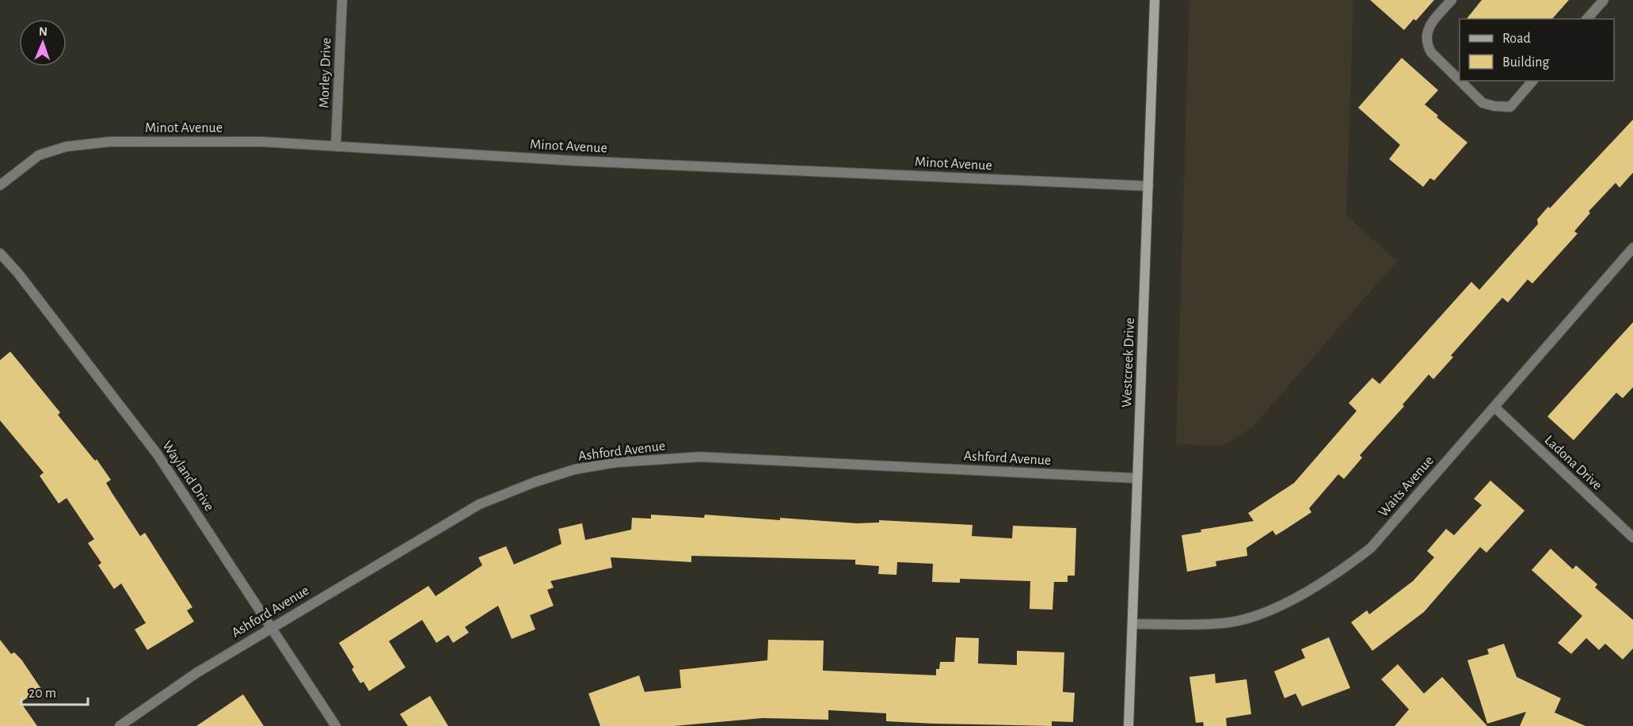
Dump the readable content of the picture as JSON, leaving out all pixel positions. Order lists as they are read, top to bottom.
{
  "streets": {
    "street": [
      "Morley Drive",
      "Minot Avenue",
      "Westcreek Drive",
      "Ashford Avenue",
      "Ladona Drive",
      "Wayland Drive",
      "Waits Avenue"
    ]
  },
  "crossings": [
    ["Morley Drive", "Minot Avenue"],
    ["Minot Avenue", "Westcreek Drive"],
    ["Westcreek Drive", "Ashford Avenue"],
    ["Westcreek Drive", "Waits Avenue"],
    ["Ashford Avenue", "Wayland Drive"],
    ["Ladona Drive", "Waits Avenue"]
  ],
  "legend": ["Road", "Building"],
  "scale_bar": "20 m",
  "north": "top"
}
